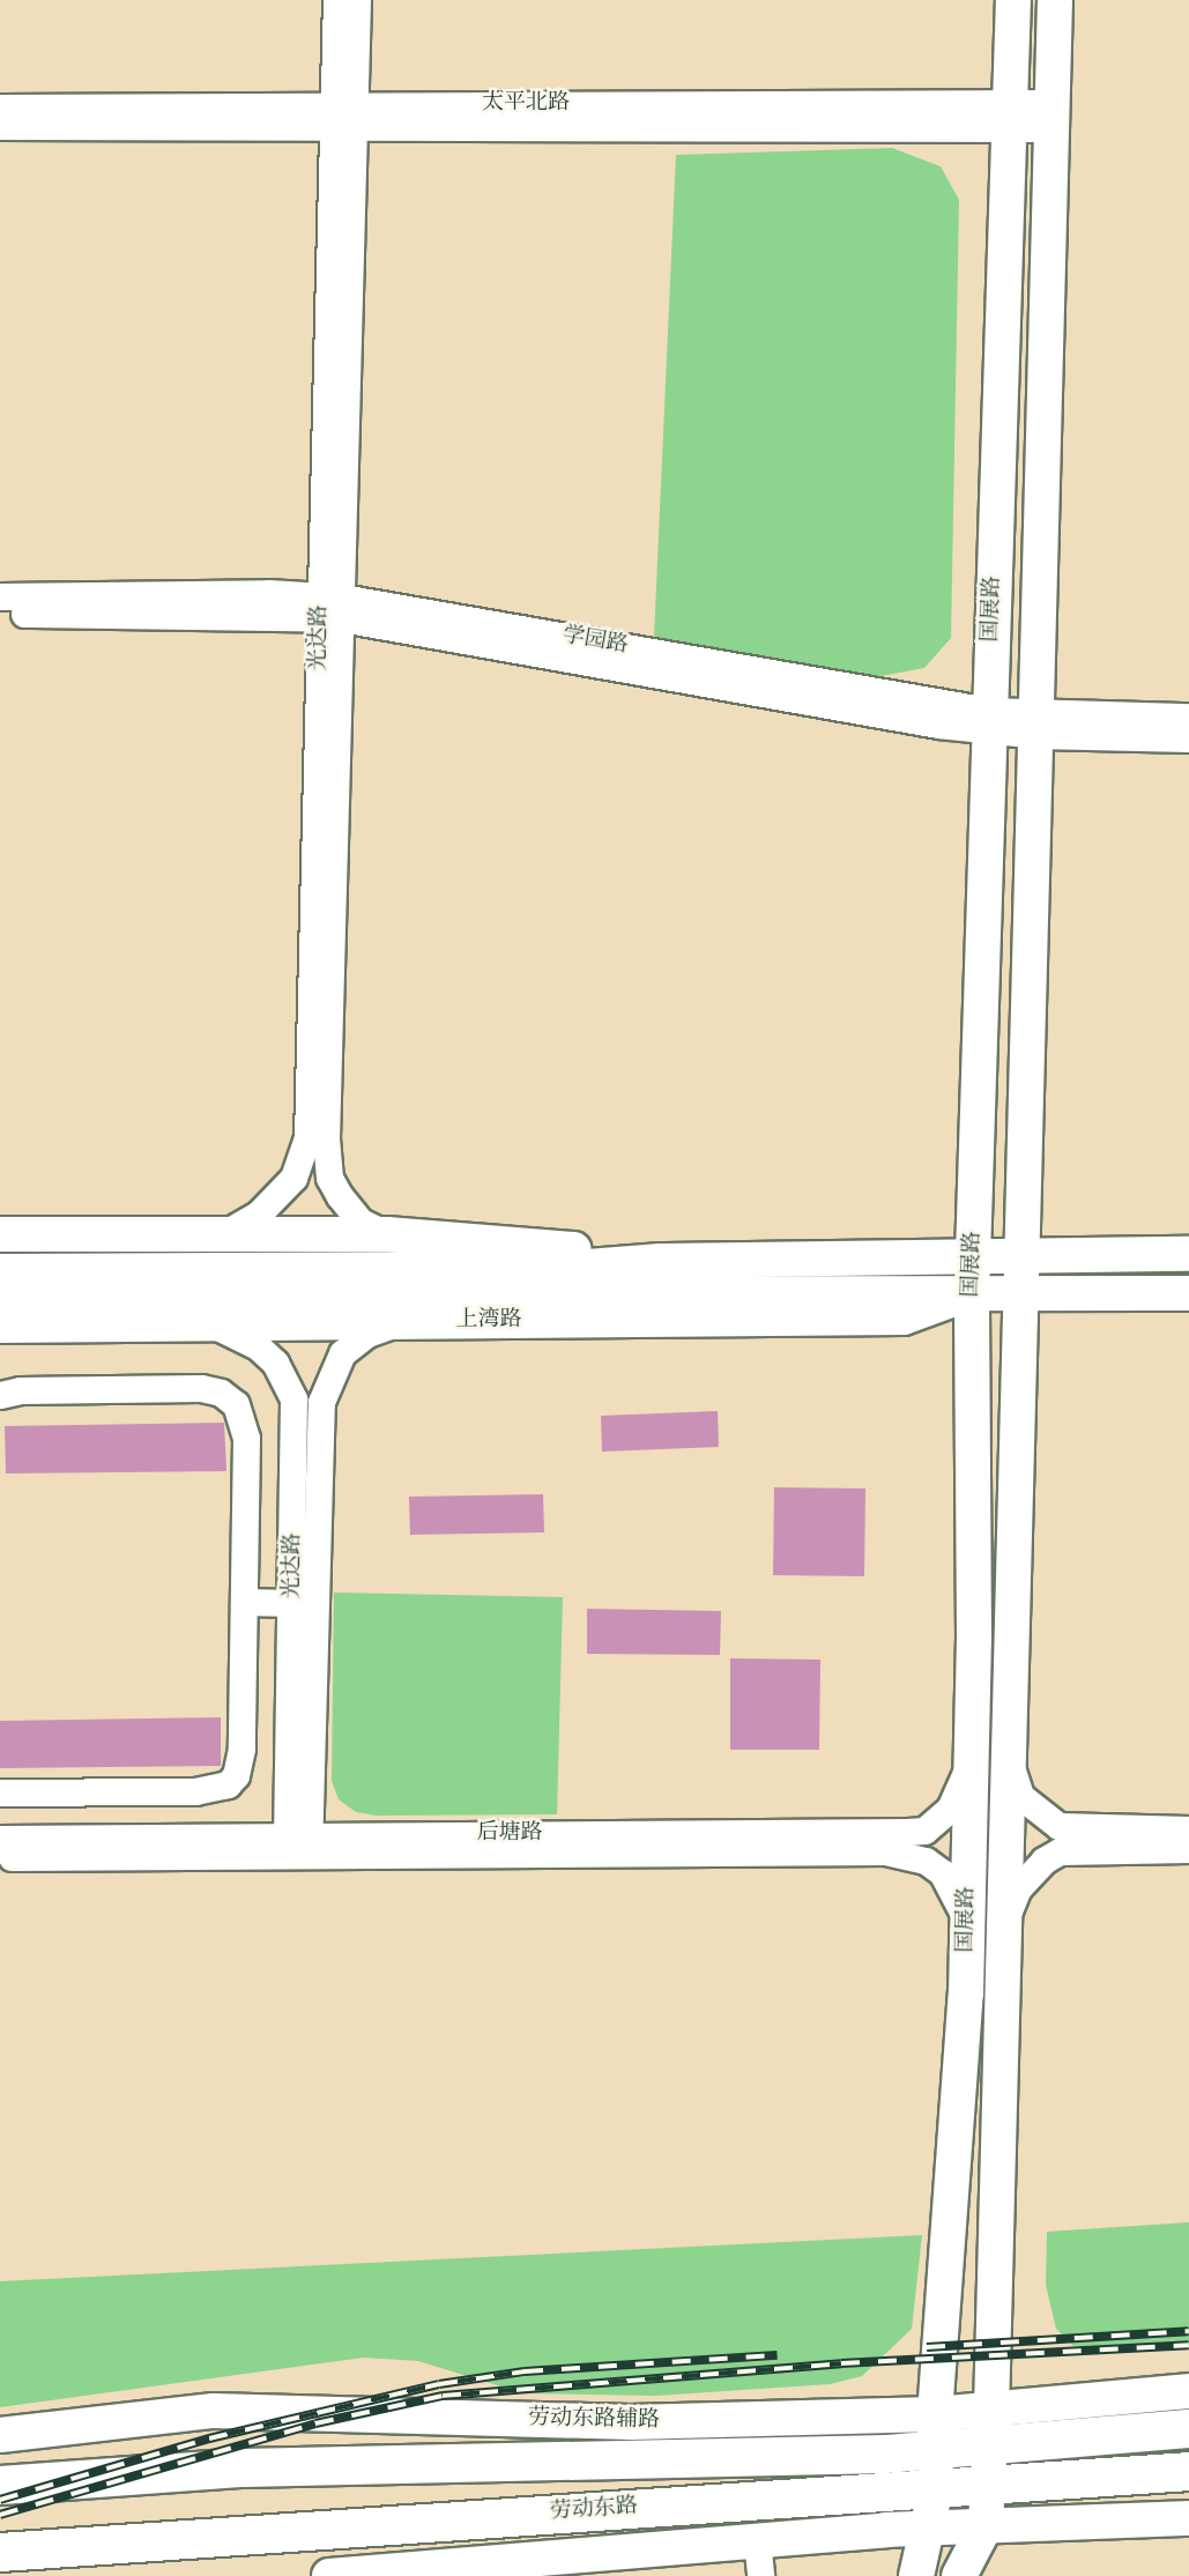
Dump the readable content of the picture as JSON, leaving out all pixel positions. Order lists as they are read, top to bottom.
{
  "streets": {
    "highway": ["劳动东路"],
    "main road": ["国展路", "上湾路", "劳动东路辅路"],
    "street": [
      "太平北路",
      "光达路",
      "学园路",
      "后塘路"
    ]
  },
  "crossings": [
    ["太平北路", "国展路"],
    ["太平北路", "光达路"],
    ["国展路", "学园路"],
    ["国展路", "上湾路"],
    ["国展路", "后塘路"],
    ["国展路", "劳动东路辅路"],
    ["国展路", "劳动东路"],
    ["光达路", "学园路"],
    ["光达路", "上湾路"],
    ["光达路", "后塘路"]
  ]
}
